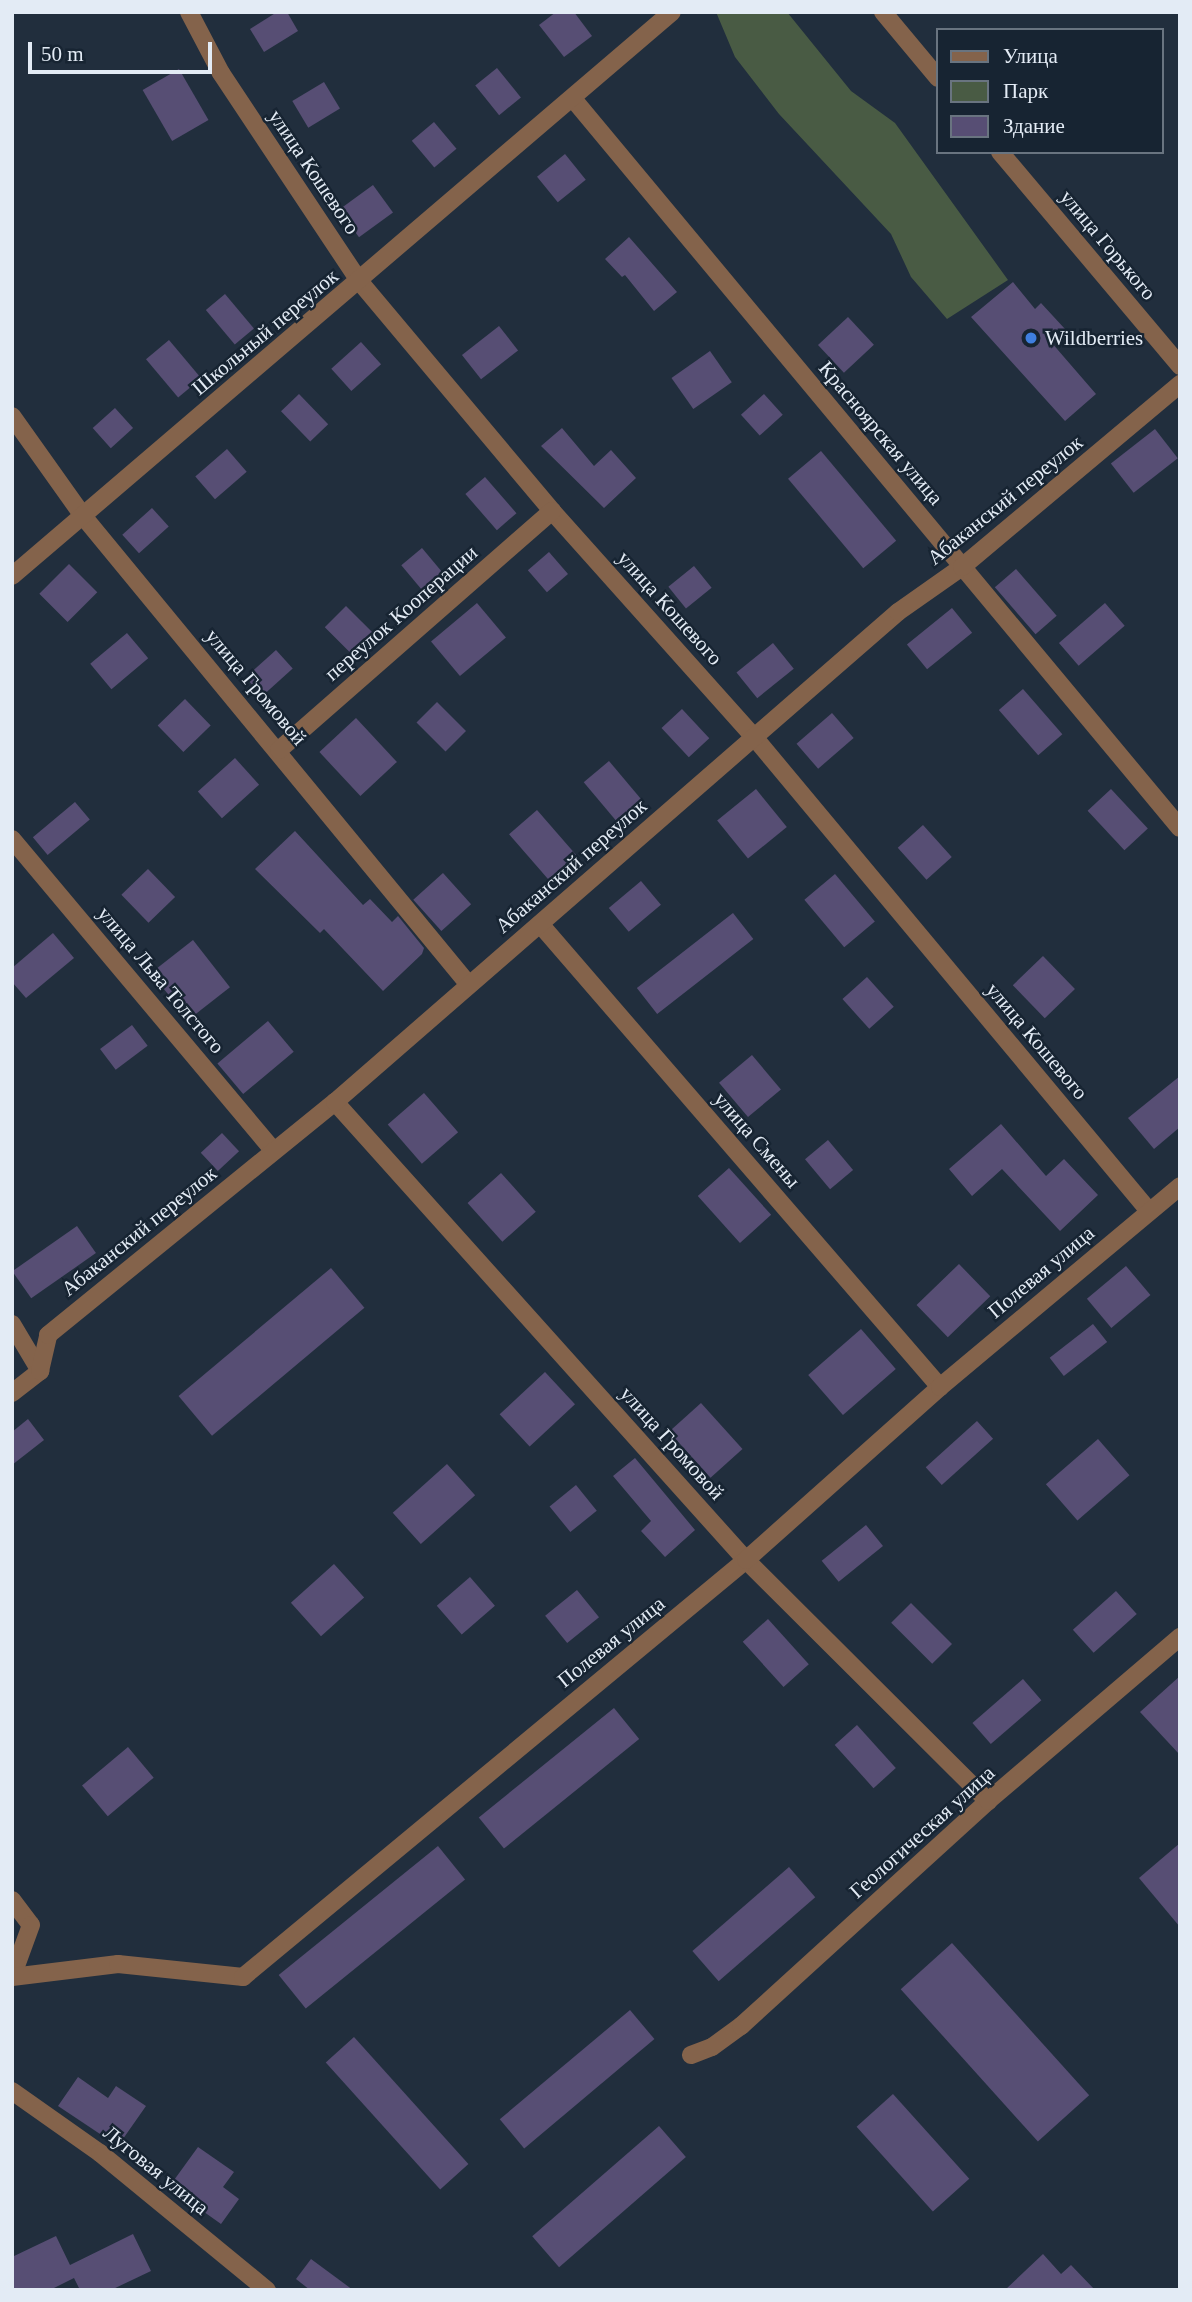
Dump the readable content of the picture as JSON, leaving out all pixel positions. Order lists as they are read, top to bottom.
{
  "streets": {
    "street": [
      "улица Кошевого",
      "улица Горького",
      "Школьный переулок",
      "Красноярская улица",
      "Абаканский переулок",
      "переулок Кооперации",
      "улица Громовой",
      "улица Льва Толстого",
      "улица Смены",
      "Полевая улица",
      "Геологическая улица",
      "Луговая улица"
    ]
  },
  "crossings": [
    ["улица Кошевого", "Школьный переулок"],
    ["улица Кошевого", "Абаканский переулок"],
    ["улица Кошевого", "переулок Кооперации"],
    ["улица Кошевого", "Полевая улица"],
    ["Школьный переулок", "Красноярская улица"],
    ["Школьный переулок", "улица Громовой"],
    ["Красноярская улица", "Абаканский переулок"],
    ["Абаканский переулок", "улица Громовой"],
    ["Абаканский переулок", "улица Льва Толстого"],
    ["Абаканский переулок", "улица Смены"],
    ["переулок Кооперации", "улица Громовой"],
    ["улица Громовой", "Полевая улица"],
    ["улица Громовой", "Геологическая улица"],
    ["улица Смены", "Полевая улица"]
  ],
  "places": ["Wildberries"],
  "legend": ["Улица", "Парк", "Здание"],
  "scale_bar": "50 m"
}
